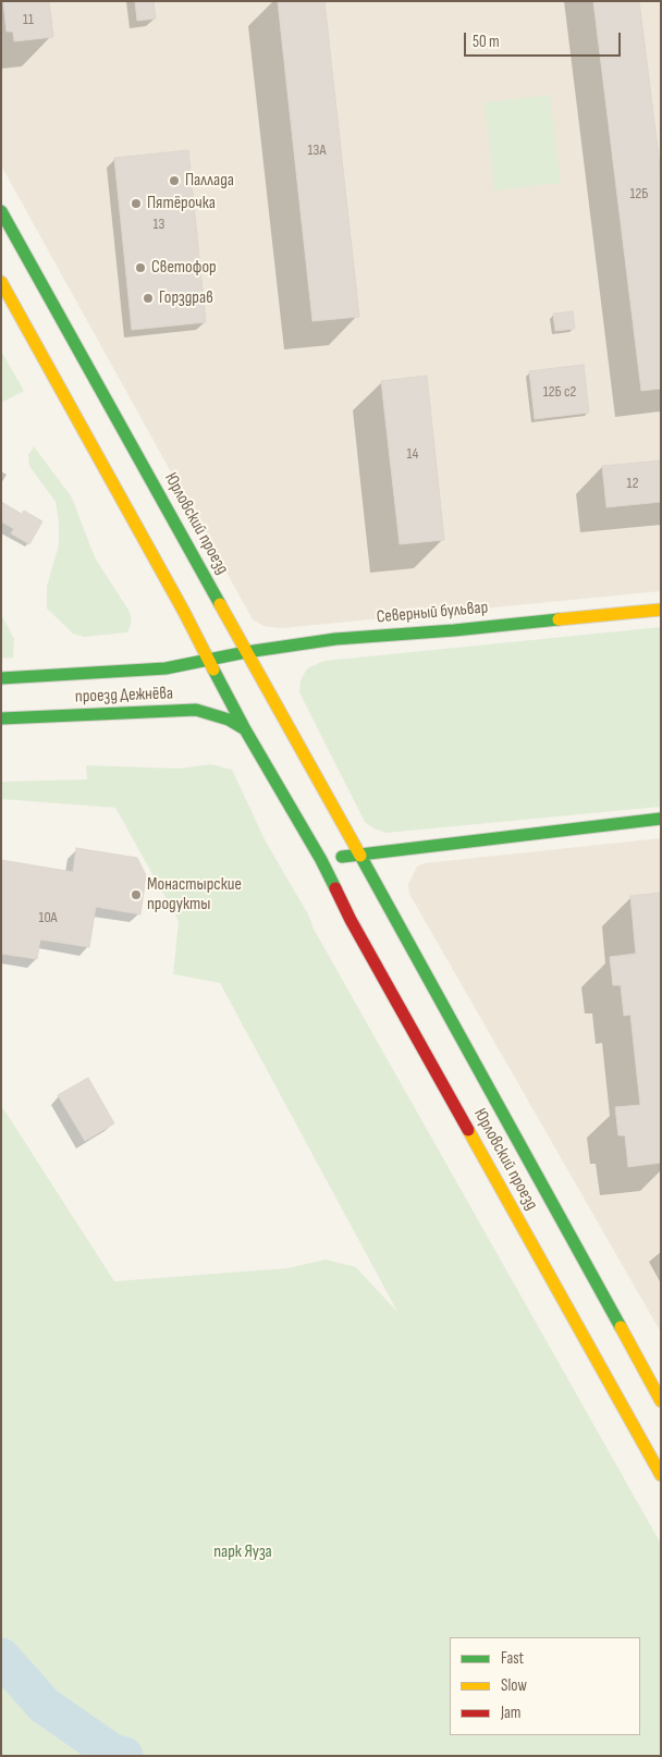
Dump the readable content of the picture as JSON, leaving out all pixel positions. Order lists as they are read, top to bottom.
{
  "streets": {
    "main road": ["Юрловский проезд", "Северный бульвар", "проезд Дежнёва"]
  },
  "crossings": [
    ["Юрловский проезд", "Северный бульвар"],
    ["Юрловский проезд", "проезд Дежнёва"],
    ["Северный бульвар", "проезд Дежнёва"]
  ],
  "parks": ["парк Яуза"],
  "places": [
    "Паллада",
    "Пятёрочка",
    "Светофор",
    "Горздрав",
    "Монастырские продукты"
  ],
  "house_numbers": [
    "11",
    "13А",
    "12Б",
    "13",
    "12Б с2",
    "14",
    "12",
    "10А"
  ],
  "legend": ["Fast", "Slow", "Jam"],
  "scale_bar": "50 m"
}
